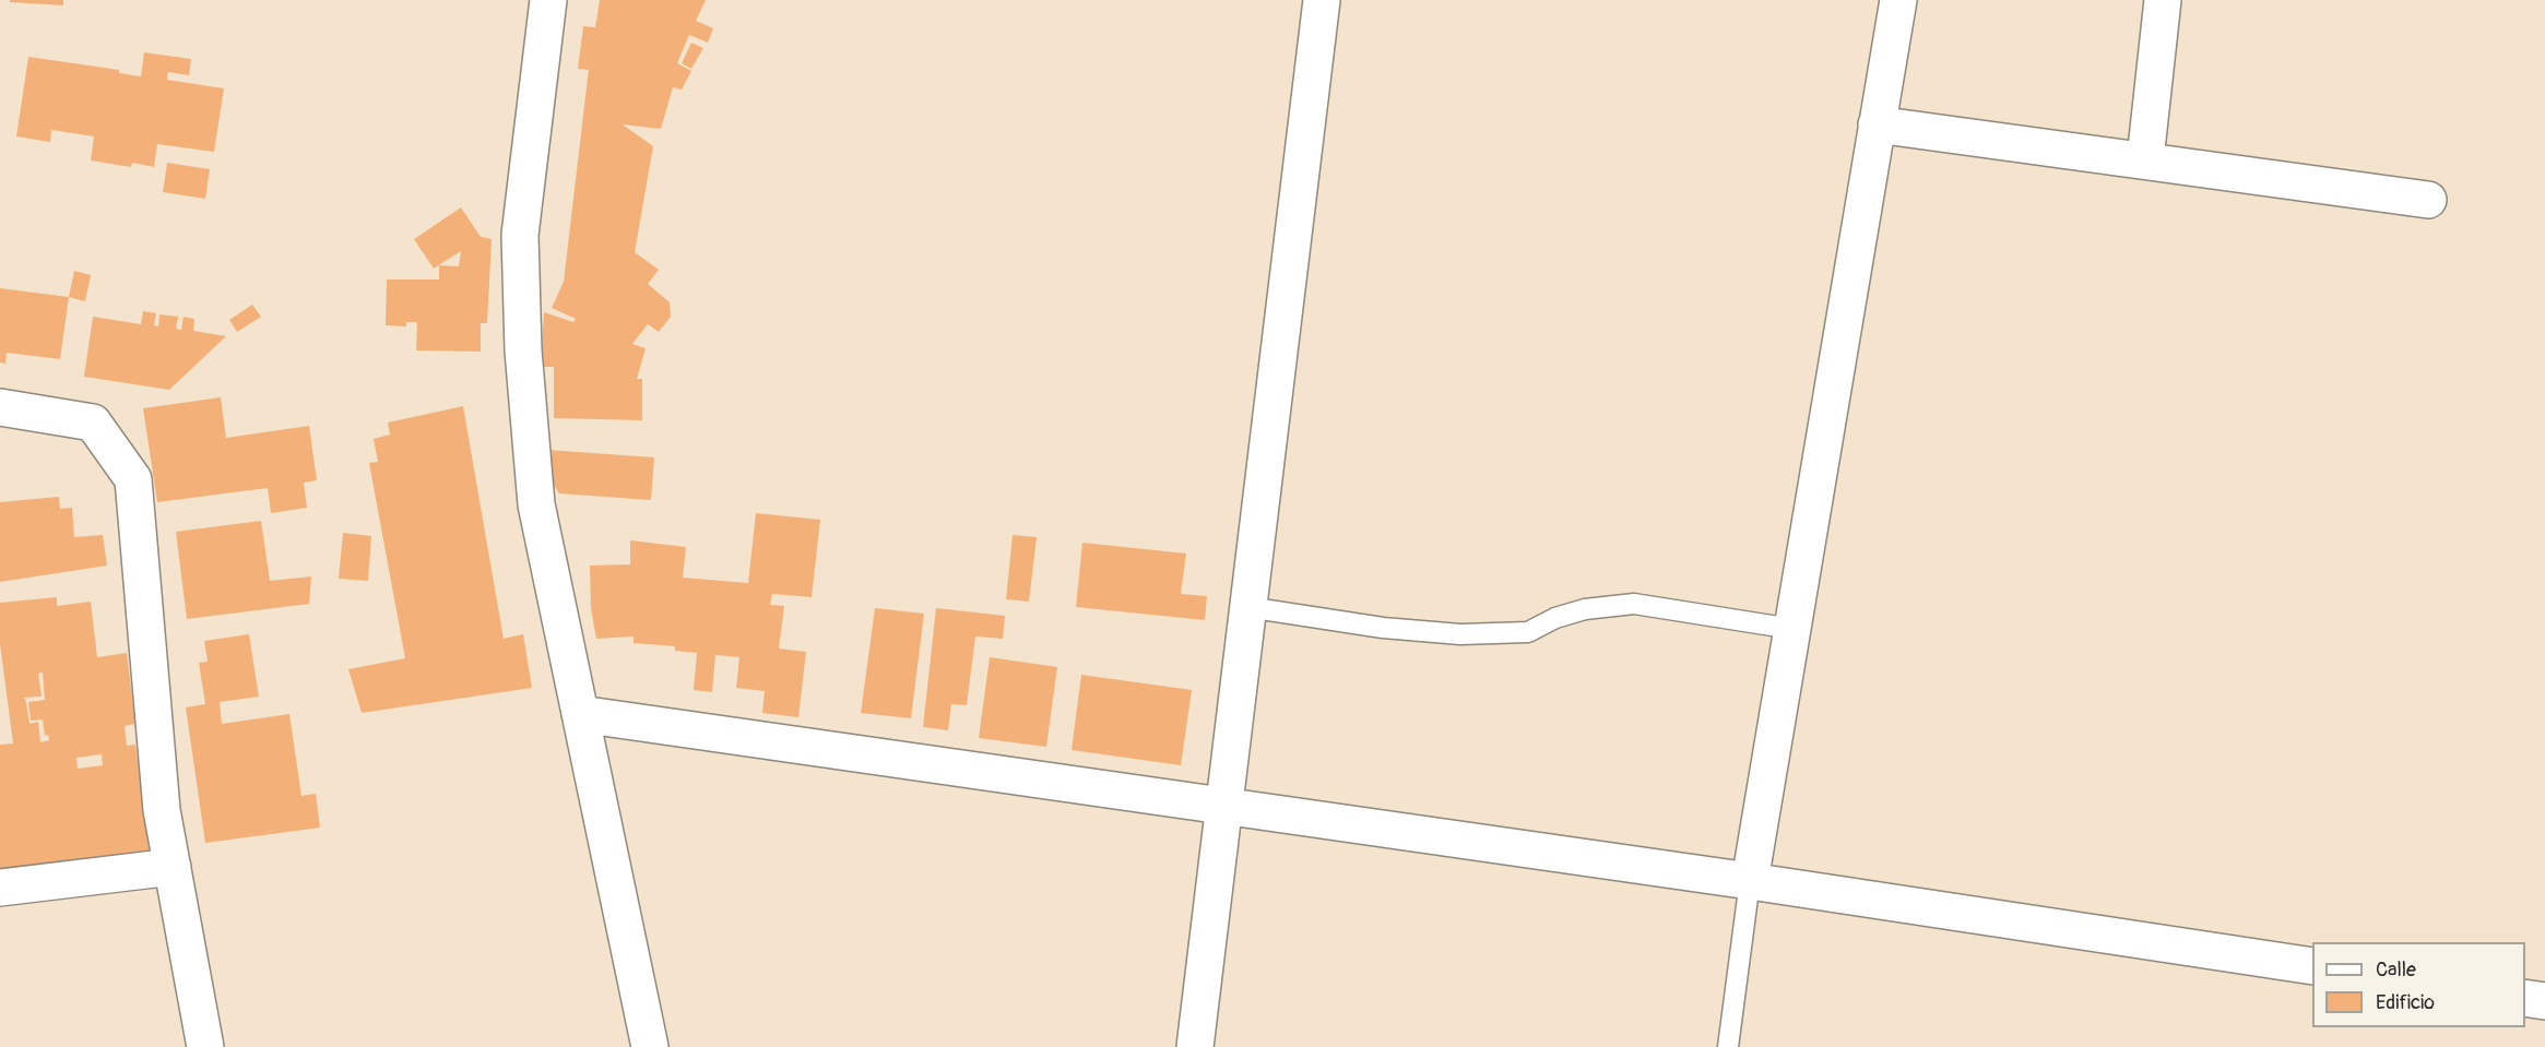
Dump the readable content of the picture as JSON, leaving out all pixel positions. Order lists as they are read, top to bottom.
{
  "legend": ["Calle", "Edificio"]
}
